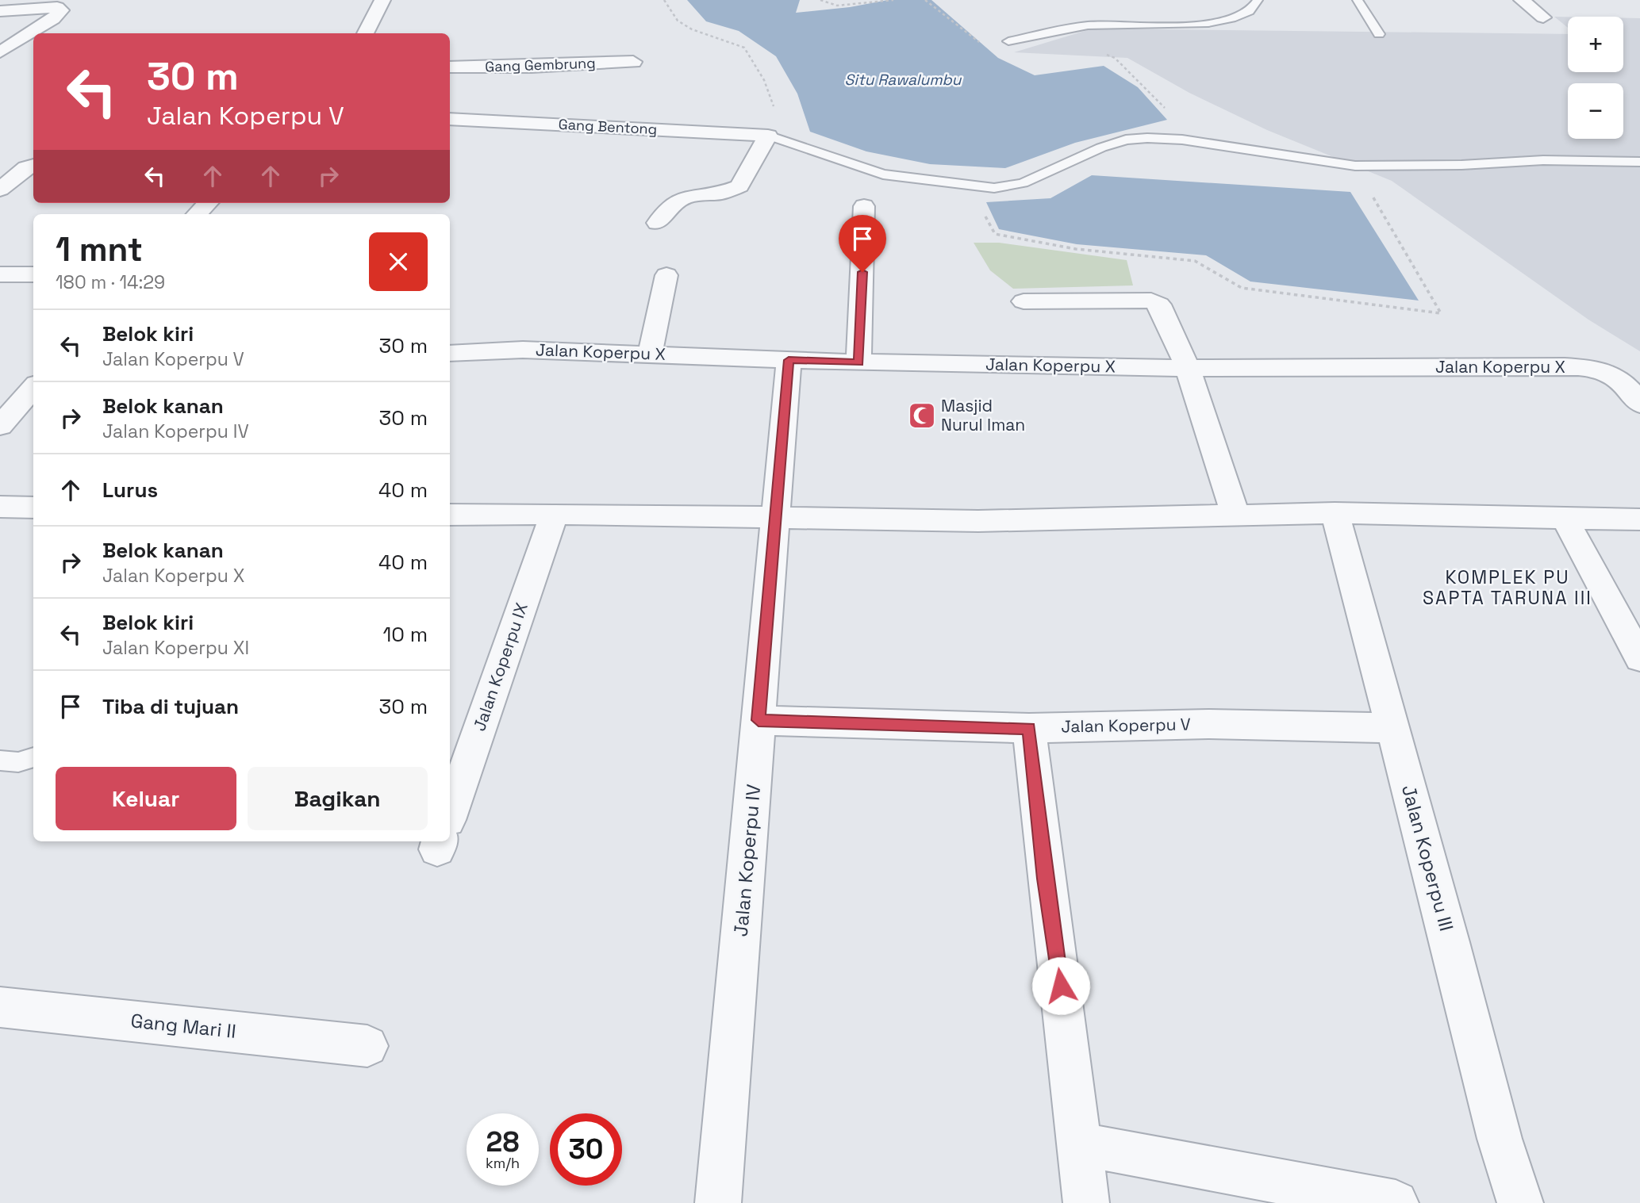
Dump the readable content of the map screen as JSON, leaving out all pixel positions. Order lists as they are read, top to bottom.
{
  "streets": {
    "street": [
      "Gang Gembrung",
      "Gang Bentong",
      "Jalan Koperpu X",
      "Jalan Koperpu IX",
      "Jalan Koperpu V",
      "Jalan Koperpu III",
      "Jalan Koperpu IV",
      "Gang Mari II"
    ]
  },
  "crossings": [
    ["Jalan Koperpu X", "Jalan Koperpu IV"],
    ["Jalan Koperpu V", "Jalan Koperpu III"],
    ["Jalan Koperpu V", "Jalan Koperpu IV"]
  ],
  "districts": ["KOMPLEK PU SAPTA TARUNA III"],
  "water": ["Situ Rawalumbu"],
  "places": {
    "mosque": ["Masjid Nurul Iman"]
  },
  "page": {
    "map_buttons": ["+", "−"],
    "turn": ["30 m", "Jalan Koperpu V"],
    "heading": ["1 mnt", "180 m · 14:29"],
    "list": [
      {
        "name": "Belok kiri",
        "note": "Jalan Koperpu V",
        "value": "30 m"
      },
      {
        "name": "Belok kanan",
        "note": "Jalan Koperpu IV",
        "value": "30 m"
      },
      {
        "name": "Lurus",
        "value": "40 m"
      },
      {
        "name": "Belok kanan",
        "note": "Jalan Koperpu X",
        "value": "40 m"
      },
      {
        "name": "Belok kiri",
        "note": "Jalan Koperpu XI",
        "value": "10 m"
      },
      {
        "name": "Tiba di tujuan",
        "value": "30 m"
      }
    ],
    "buttons": ["Keluar", "Bagikan"],
    "speed": "28 km/h",
    "limit": "30"
  }
}
